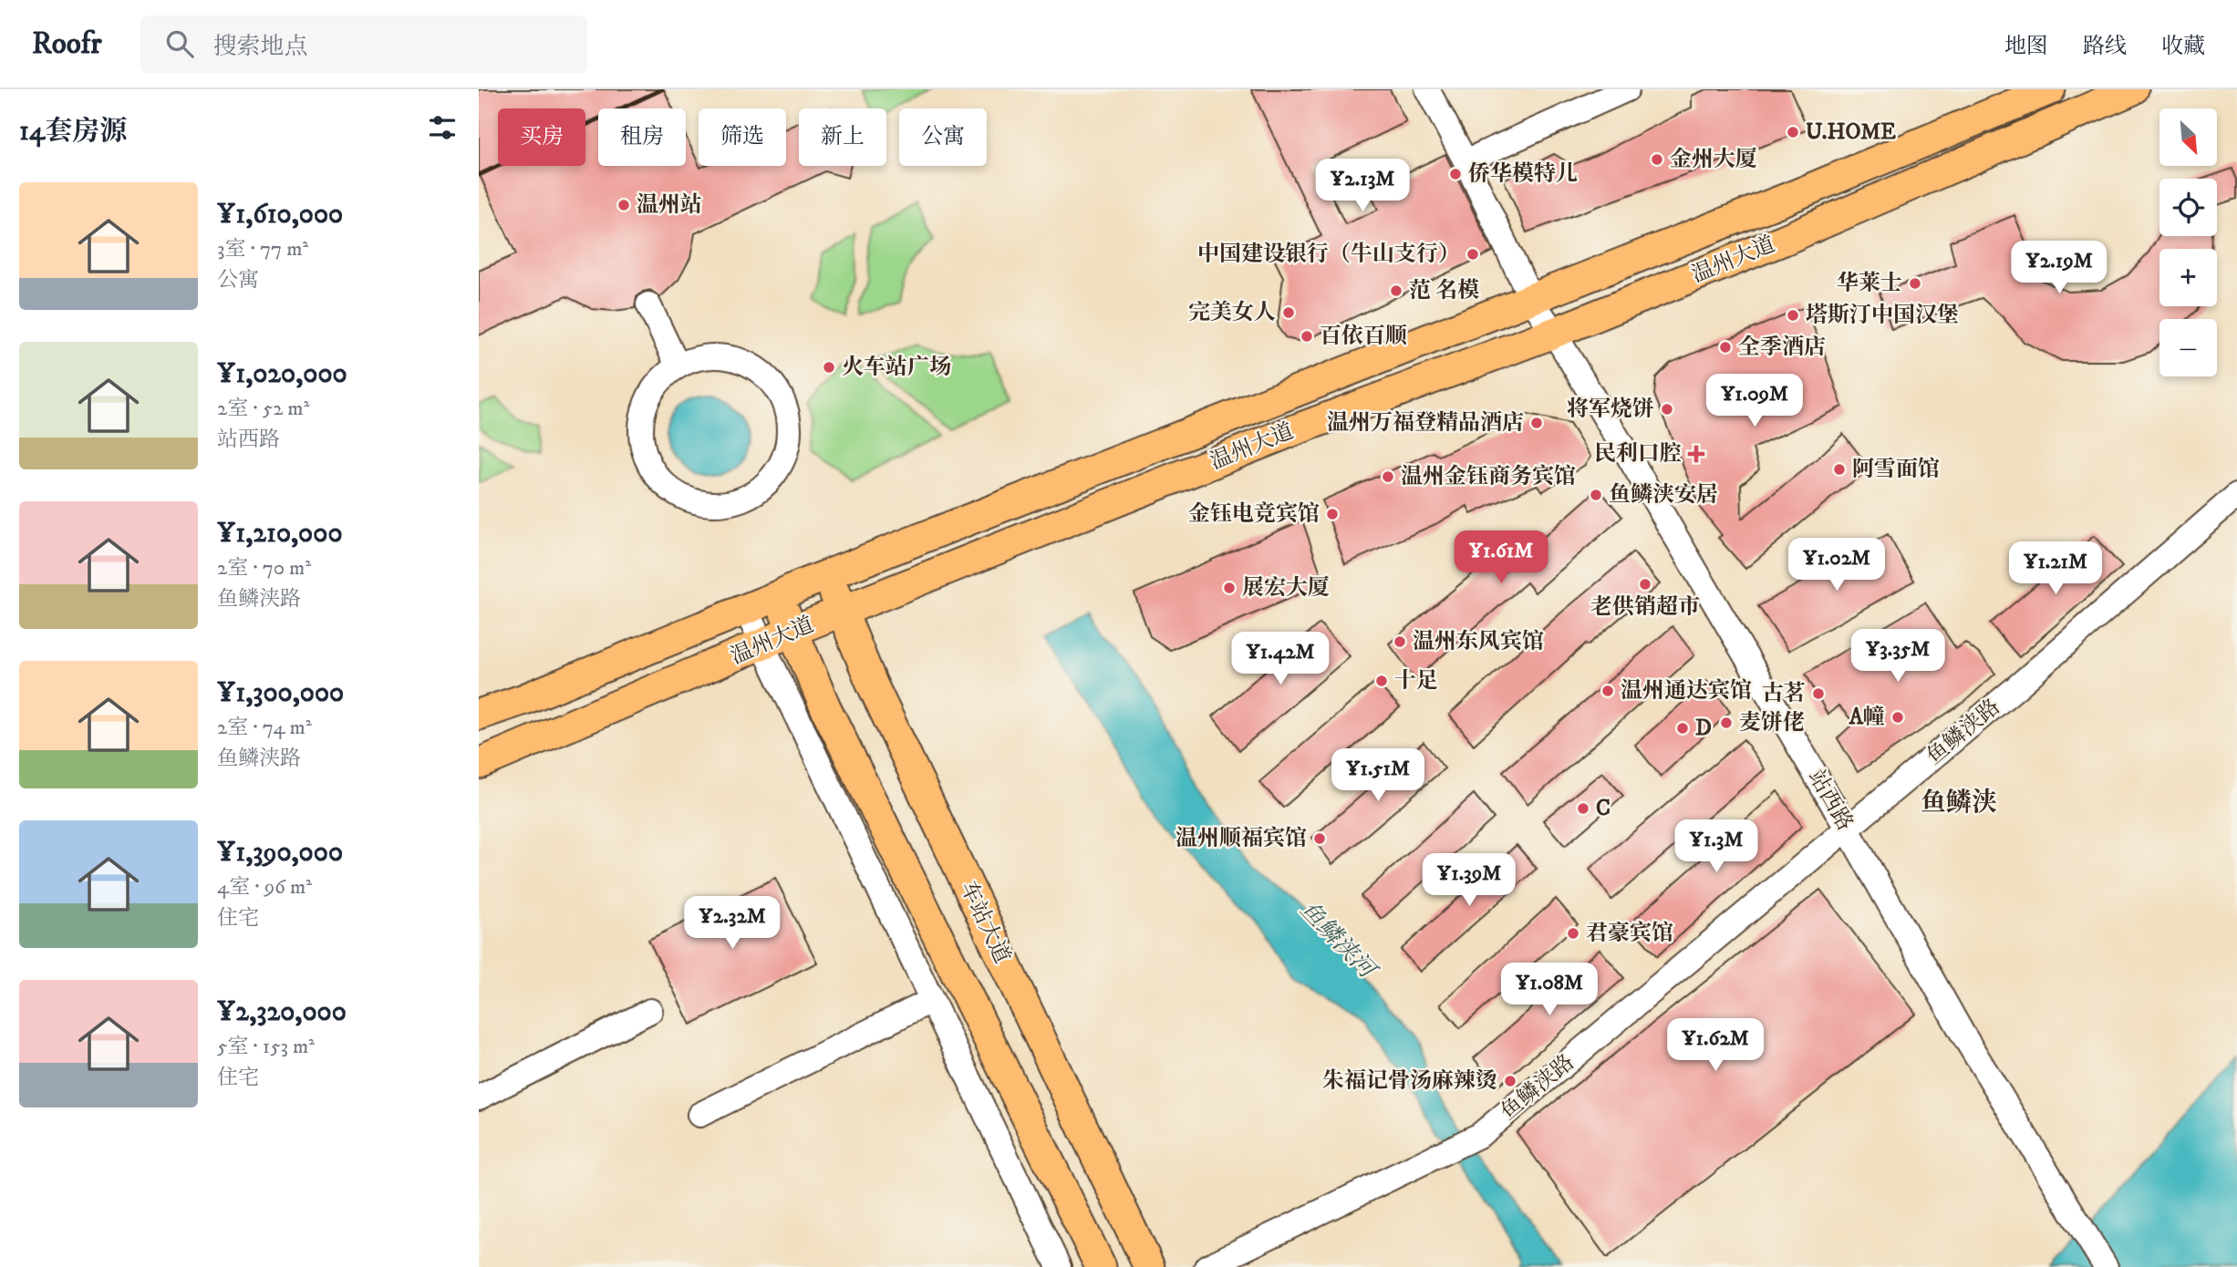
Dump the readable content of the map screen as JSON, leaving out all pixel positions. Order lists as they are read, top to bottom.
{
  "streets": {
    "main road": ["温州大道", "车站大道"],
    "street": ["鱼鳞浃路", "站西路"]
  },
  "crossings": [
    ["温州大道", "站西路"],
    ["温州大道", "车站大道"],
    ["鱼鳞浃路", "站西路"]
  ],
  "districts": ["鱼鳞浃"],
  "water": ["鱼鳞浃河"],
  "places": {
    "other": [
      "U.HOME",
      "金州大厦",
      "侨华模特儿",
      "温州站",
      "中国建设银行（牛山支行）",
      "华莱士",
      "范 名模",
      "完美女人",
      "塔斯汀中国汉堡",
      "百依百顺",
      "全季酒店",
      "火车站广场",
      "将军烧饼",
      "温州万福登精品酒店",
      "阿雪面馆",
      "温州金钰商务宾馆",
      "鱼鳞浃安居",
      "金钰电竞宾馆",
      "老供销超市",
      "展宏大厦",
      "温州东风宾馆",
      "十足",
      "温州通达宾馆",
      "古茗",
      "A幢",
      "麦饼佬",
      "D",
      "C",
      "温州顺福宾馆",
      "君豪宾馆",
      "朱福记骨汤麻辣烫"
    ],
    "health": ["民利口腔"]
  },
  "north": "bottom right",
  "page": {
    "header": "Roofr",
    "search": "搜索地点",
    "nav": ["地图", "路线", "收藏"],
    "heading": "14套房源",
    "map_buttons": ["+", "−"],
    "chip": [
      "买房",
      "租房",
      "筛选",
      "新上",
      "公寓"
    ],
    "price": [
      "¥2.13M",
      "¥2.19M",
      "¥1.09M",
      "¥1.61M",
      "¥1.02M",
      "¥1.21M",
      "¥3.35M",
      "¥1.42M",
      "¥1.51M",
      "¥1.3M",
      "¥1.39M",
      "¥2.32M",
      "¥1.08M",
      "¥1.62M"
    ],
    "list": [
      {
        "name": "¥1,610,000",
        "note": "3室 · 77 m² · 公寓"
      },
      {
        "name": "¥1,020,000",
        "note": "2室 · 52 m² · 站西路"
      },
      {
        "name": "¥1,210,000",
        "note": "2室 · 70 m² · 鱼鳞浃路"
      },
      {
        "name": "¥1,300,000",
        "note": "2室 · 74 m² · 鱼鳞浃路"
      },
      {
        "name": "¥1,390,000",
        "note": "4室 · 96 m² · 住宅"
      },
      {
        "name": "¥2,320,000",
        "note": "5室 · 153 m² · 住宅"
      }
    ]
  }
}
